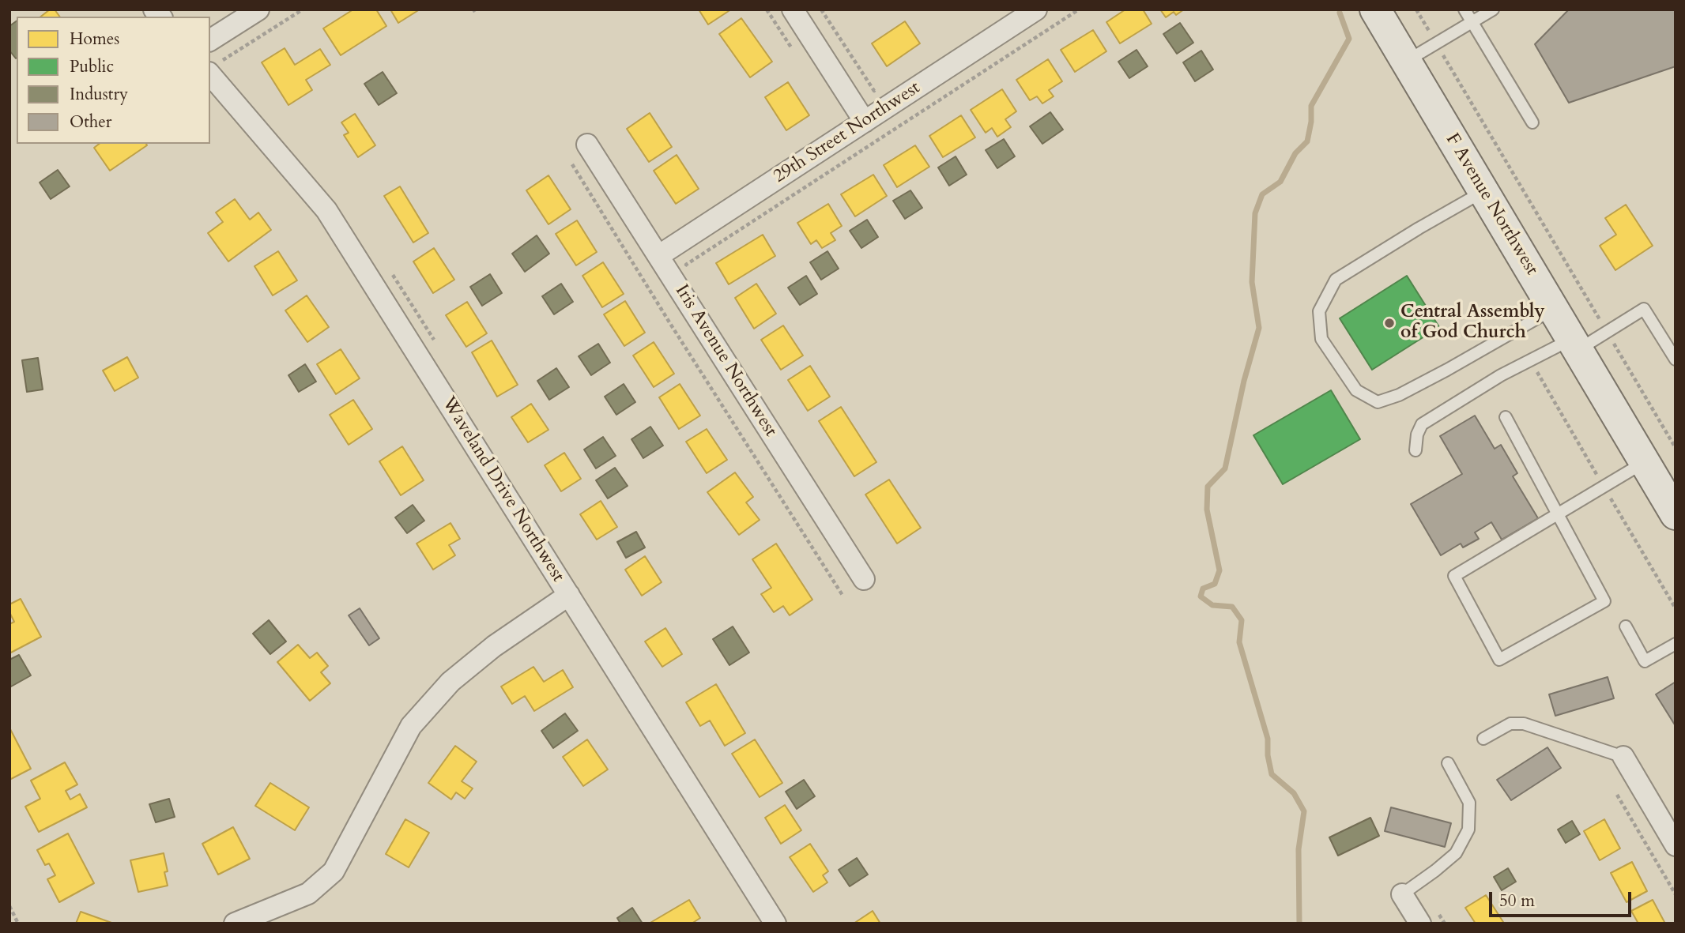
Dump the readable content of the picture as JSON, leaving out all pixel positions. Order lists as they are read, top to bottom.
{
  "streets": {
    "main road": ["F Avenue Northwest"],
    "street": ["29th Street Northwest", "Iris Avenue Northwest", "Waveland Drive Northwest"]
  },
  "crossings": [
    ["29th Street Northwest", "Iris Avenue Northwest"]
  ],
  "places": ["Central Assembly of God Church"],
  "legend": [
    "Homes",
    "Public",
    "Industry",
    "Other"
  ],
  "scale_bar": "50 m"
}
